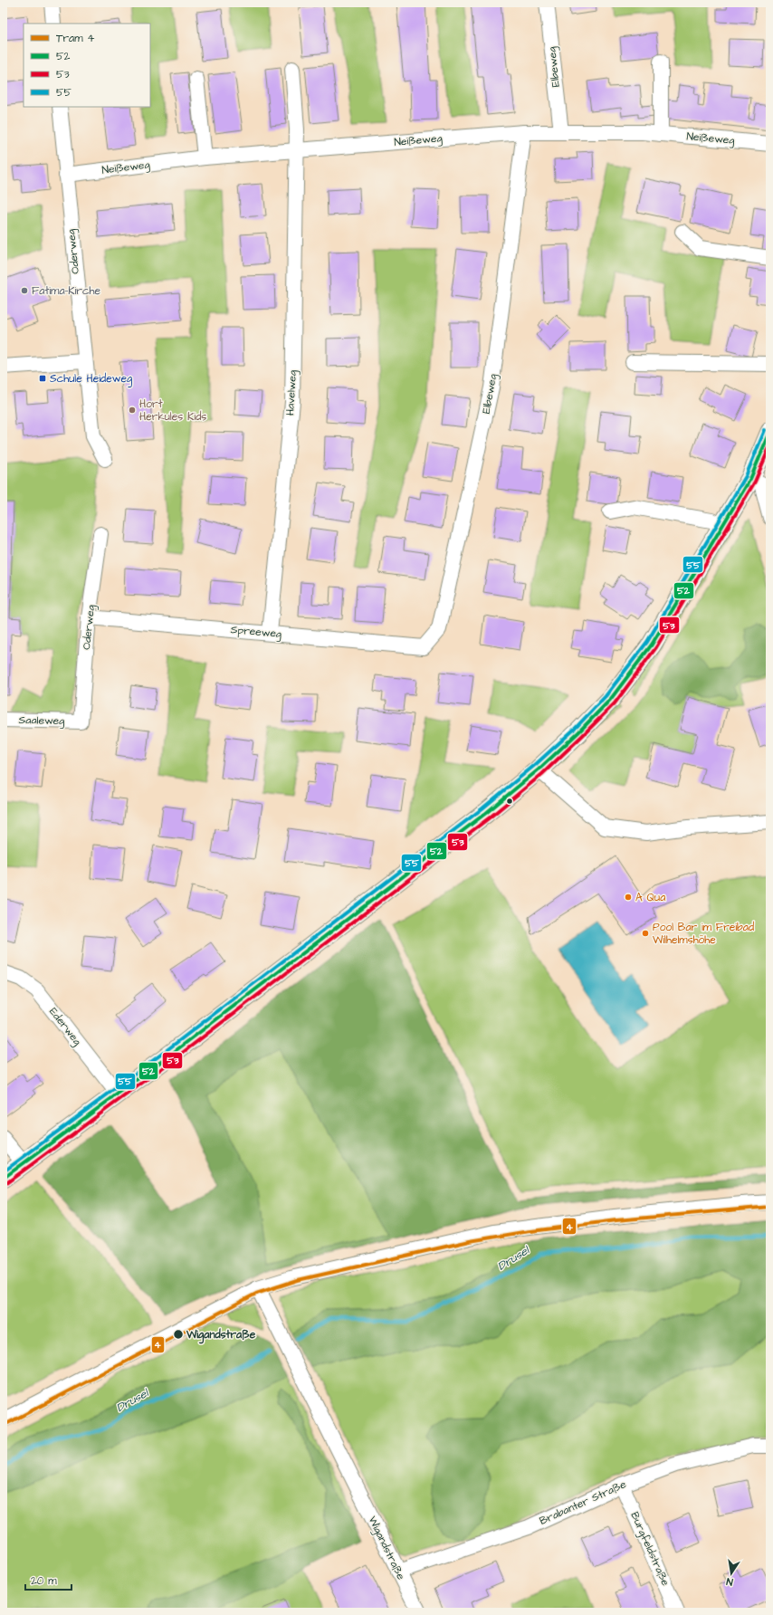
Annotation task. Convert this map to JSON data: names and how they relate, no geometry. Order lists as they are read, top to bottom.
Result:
{
  "streets": {
    "street": [
      "Elbeweg",
      "Neißeweg",
      "Oderweg",
      "Havelweg",
      "Spreeweg",
      "Saaleweg",
      "Ederweg",
      "Brabanter Straße",
      "Wigandstraße",
      "Burgfeldstraße"
    ]
  },
  "crossings": [
    ["Elbeweg", "Neißeweg"],
    ["Elbeweg", "Spreeweg"],
    ["Neißeweg", "Oderweg"],
    ["Neißeweg", "Havelweg"],
    ["Oderweg", "Spreeweg"],
    ["Oderweg", "Saaleweg"],
    ["Havelweg", "Spreeweg"],
    ["Brabanter Straße", "Wigandstraße"],
    ["Brabanter Straße", "Burgfeldstraße"]
  ],
  "water": ["Drusel"],
  "places": {
    "other": [
      "Fatima-Kirche",
      "Hort Herkules Kids",
      "A Qua",
      "Pool Bar im Freibad Wilhelmshöhe",
      "Wigandstraße"
    ],
    "transit": ["Schule Heideweg"]
  },
  "lines": [
    "transit line 55",
    "transit line 52",
    "transit line 53",
    "tram line 4"
  ],
  "legend": [
    "Tram 4",
    "52",
    "53",
    "55"
  ],
  "scale_bar": "20 m",
  "north": "bottom"
}
